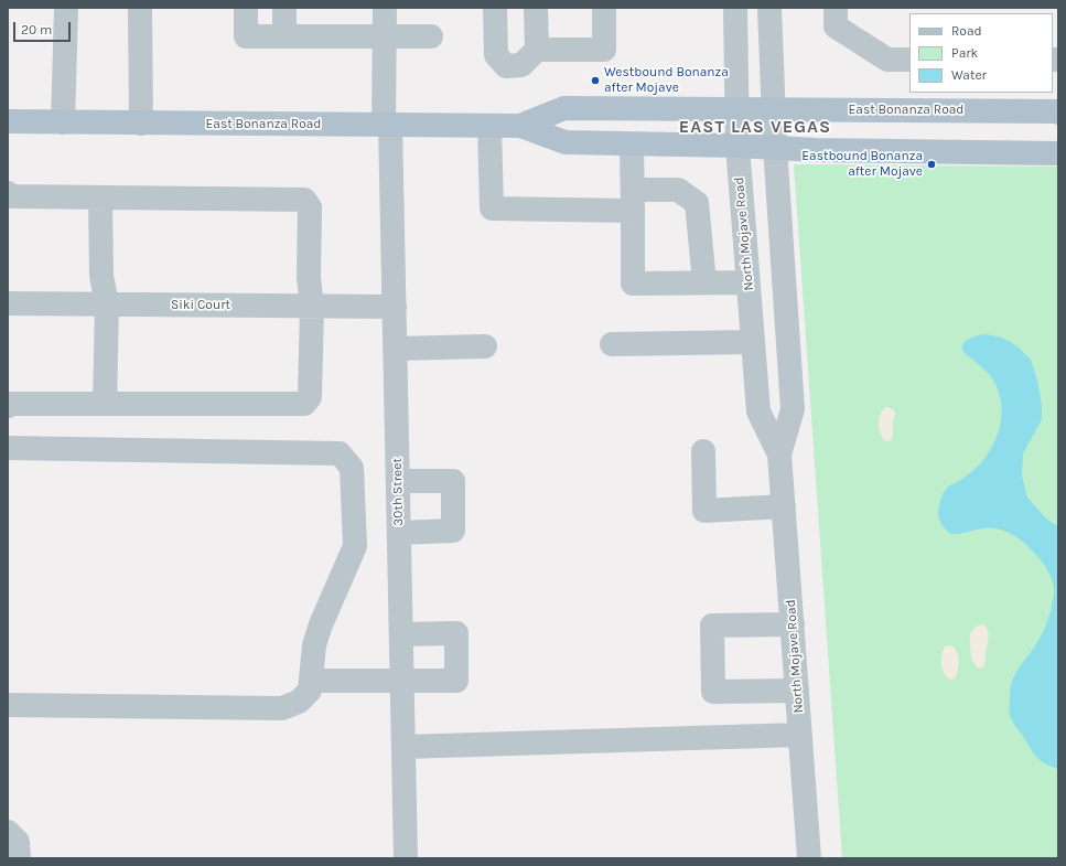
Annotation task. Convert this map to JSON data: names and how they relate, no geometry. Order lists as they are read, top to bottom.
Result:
{
  "streets": {
    "main road": ["East Bonanza Road"],
    "street": ["North Mojave Road", "Siki Court", "30th Street"]
  },
  "crossings": [
    ["East Bonanza Road", "North Mojave Road"],
    ["East Bonanza Road", "30th Street"],
    ["Siki Court", "30th Street"]
  ],
  "districts": ["EAST LAS VEGAS"],
  "places": ["Westbound Bonanza after Mojave", "Eastbound Bonanza after Mojave"],
  "legend": ["Road", "Park", "Water"],
  "scale_bar": "20 m"
}
